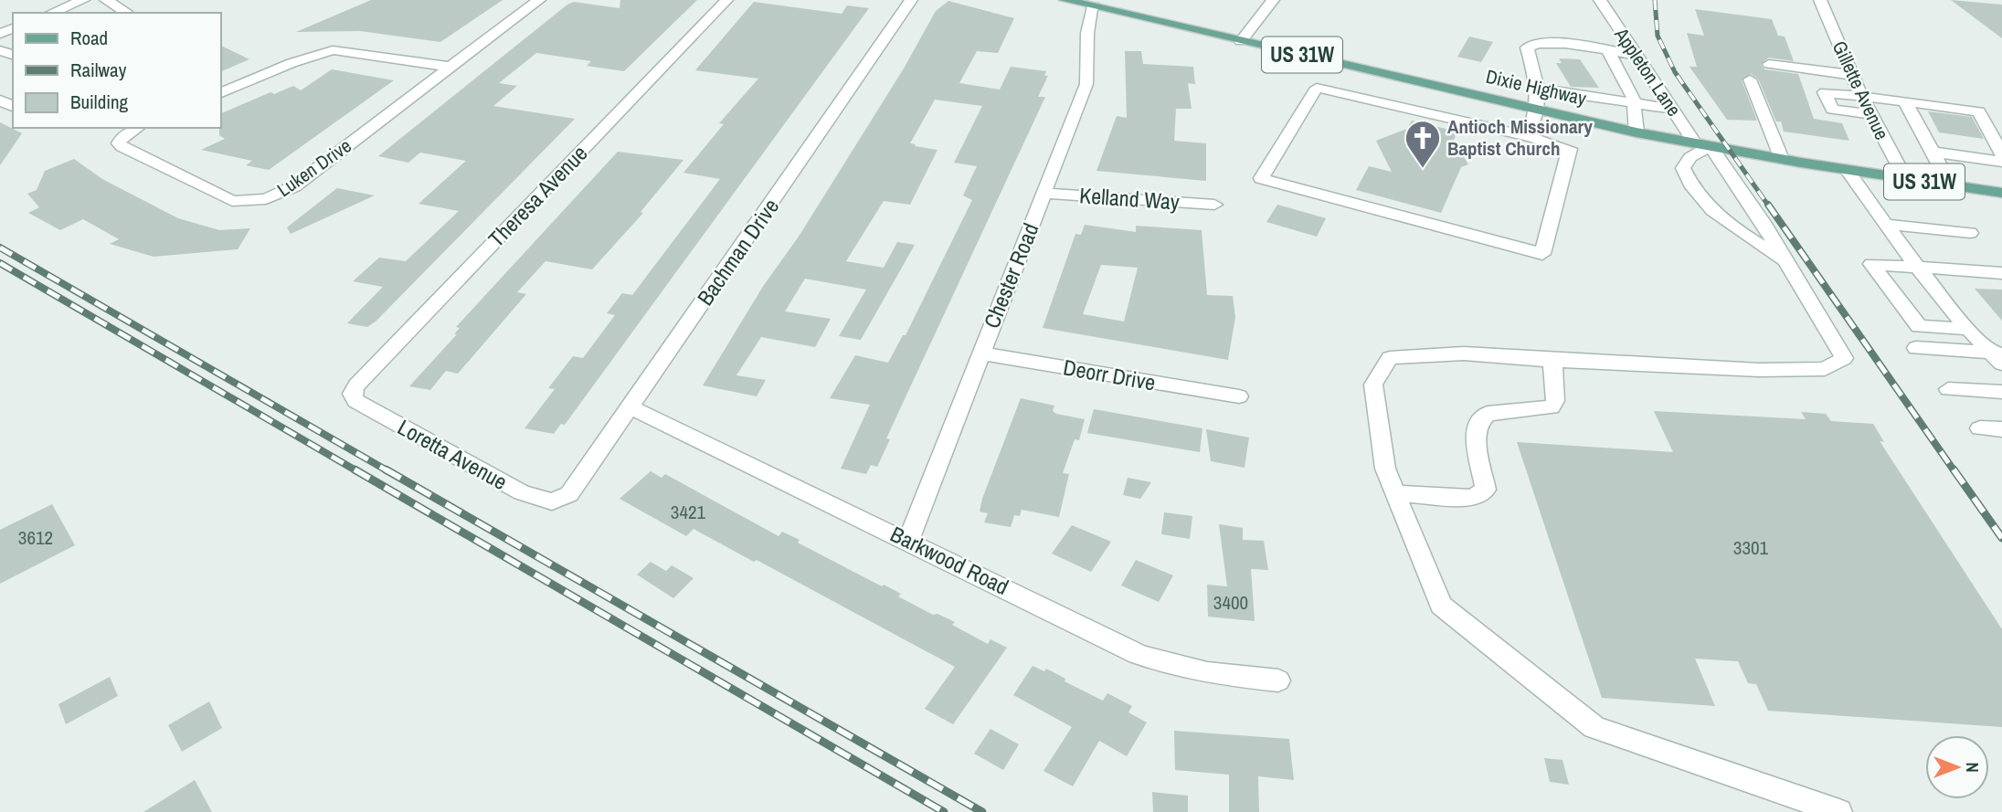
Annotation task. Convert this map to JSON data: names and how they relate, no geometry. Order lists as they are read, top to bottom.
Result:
{
  "streets": {
    "main road": ["US 31W", "Dixie Highway"],
    "street": [
      "Appleton Lane",
      "Gillette Avenue",
      "Luken Drive",
      "Theresa Avenue",
      "Kelland Way",
      "Bachman Drive",
      "Chester Road",
      "Deorr Drive",
      "Loretta Avenue",
      "Barkwood Road"
    ]
  },
  "crossings": [
    ["Appleton Lane", "Dixie Highway"],
    ["Dixie Highway", "Gillette Avenue"],
    ["Dixie Highway", "Chester Road"],
    ["Theresa Avenue", "Loretta Avenue"],
    ["Kelland Way", "Chester Road"],
    ["Bachman Drive", "Loretta Avenue"],
    ["Bachman Drive", "Barkwood Road"],
    ["Chester Road", "Deorr Drive"],
    ["Chester Road", "Barkwood Road"]
  ],
  "places": {
    "church": ["Antioch Missionary Baptist Church"]
  },
  "house_numbers": [
    "3421",
    "3612",
    "3301",
    "3400"
  ],
  "legend": ["Road", "Railway", "Building"],
  "north": "right"
}
